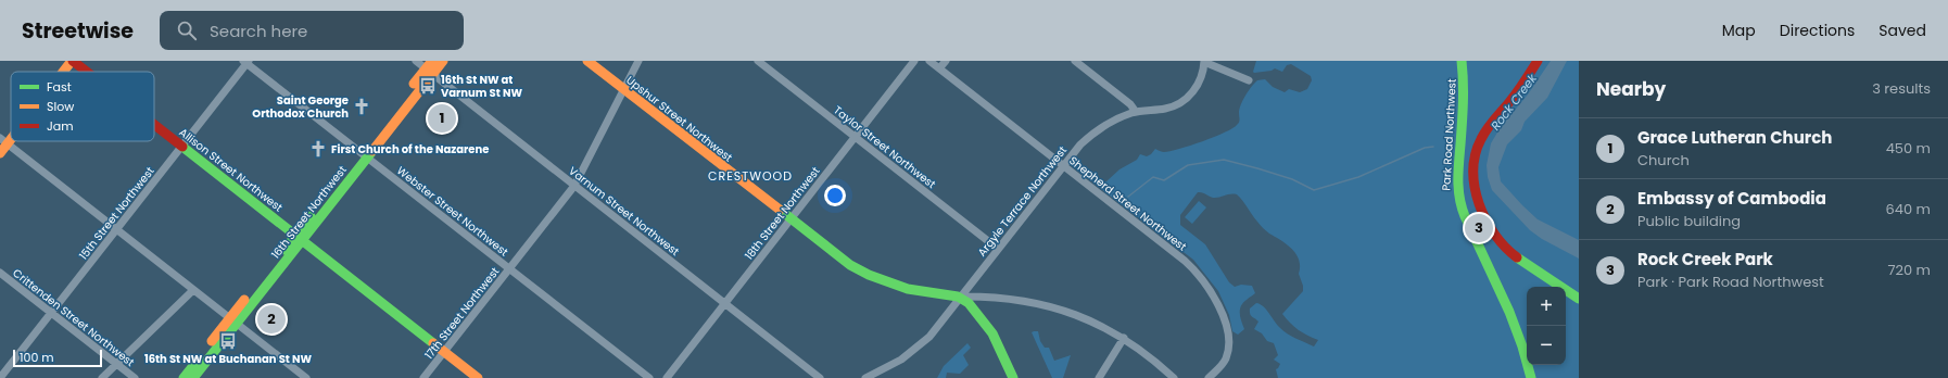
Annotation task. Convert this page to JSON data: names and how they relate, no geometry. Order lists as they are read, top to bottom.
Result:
{
  "streets": {
    "street": [
      "Upshur Street Northwest",
      "Park Road Northwest",
      "Taylor Street Northwest",
      "Allison Street Northwest",
      "Argyle Terrace Northwest",
      "Shepherd Street Northwest",
      "Webster Street Northwest",
      "Varnum Street Northwest",
      "16th Street Northwest",
      "15th Street Northwest",
      "18th Street Northwest",
      "17th Street Northwest",
      "Crittenden Street Northwest"
    ]
  },
  "crossings": [
    ["Upshur Street Northwest", "Argyle Terrace Northwest"],
    ["Upshur Street Northwest", "18th Street Northwest"],
    ["Upshur Street Northwest", "17th Street Northwest"],
    ["Taylor Street Northwest", "Argyle Terrace Northwest"],
    ["Taylor Street Northwest", "18th Street Northwest"],
    ["Allison Street Northwest", "16th Street Northwest"],
    ["Allison Street Northwest", "15th Street Northwest"],
    ["Allison Street Northwest", "17th Street Northwest"],
    ["Argyle Terrace Northwest", "Shepherd Street Northwest"],
    ["Webster Street Northwest", "16th Street Northwest"],
    ["Webster Street Northwest", "15th Street Northwest"],
    ["Webster Street Northwest", "17th Street Northwest"],
    ["Varnum Street Northwest", "16th Street Northwest"],
    ["Varnum Street Northwest", "18th Street Northwest"],
    ["Varnum Street Northwest", "17th Street Northwest"],
    ["15th Street Northwest", "Crittenden Street Northwest"]
  ],
  "districts": ["CRESTWOOD"],
  "water": ["Rock Creek"],
  "places": {
    "bus stop": ["16th St NW at Varnum St NW", "16th St NW at Buchanan St NW"],
    "church": ["Saint George Orthodox Church", "First Church of the Nazarene"]
  },
  "legend": ["Fast", "Slow", "Jam"],
  "scale_bar": "100 m",
  "page": {
    "header": "Streetwise",
    "search": "Search here",
    "nav": ["Map", "Directions", "Saved"],
    "heading": ["Nearby", "3 results"],
    "pins": ["1", "3", "2"],
    "list": [
      {
        "mark": "1",
        "name": "Grace Lutheran Church",
        "note": "Church",
        "value": "450 m"
      },
      {
        "mark": "2",
        "name": "Embassy of Cambodia",
        "note": "Public building",
        "value": "640 m"
      },
      {
        "mark": "3",
        "name": "Rock Creek Park",
        "note": "Park · Park Road Northwest",
        "value": "720 m"
      }
    ],
    "map_buttons": ["+", "−"],
    "scale": "100 m"
  }
}
